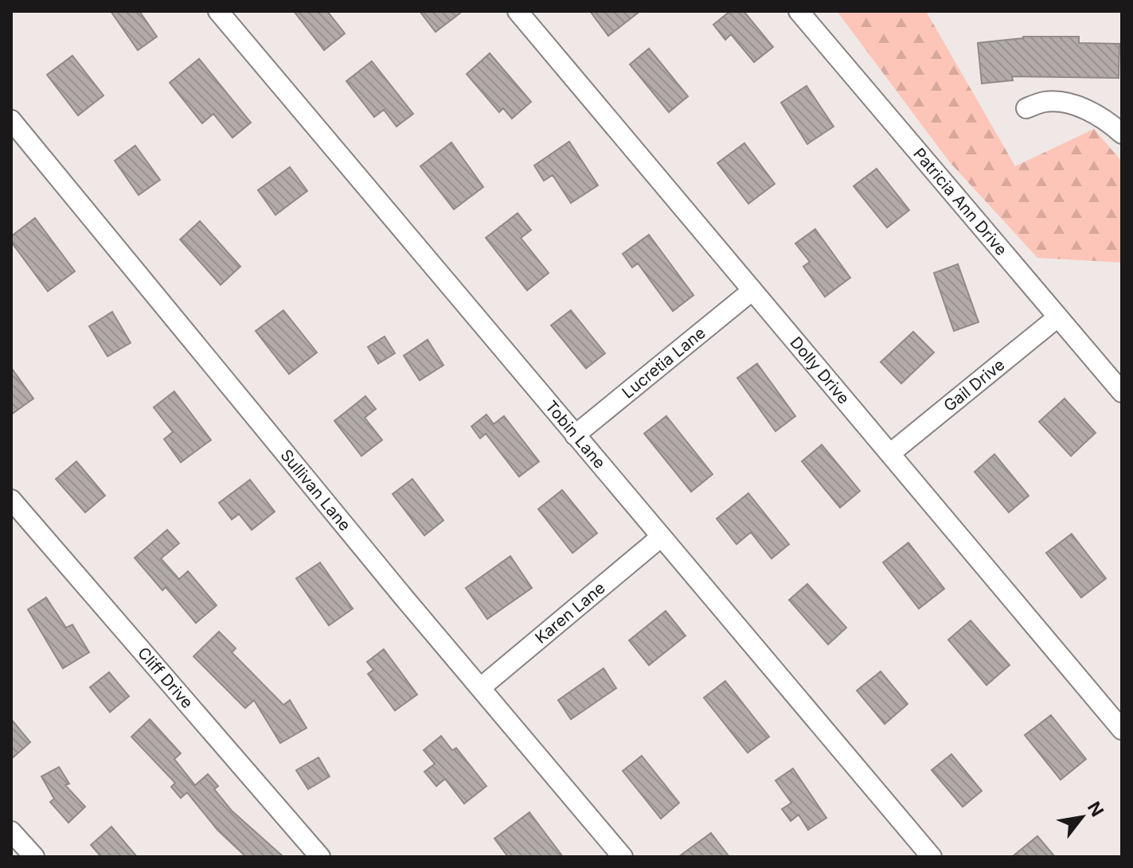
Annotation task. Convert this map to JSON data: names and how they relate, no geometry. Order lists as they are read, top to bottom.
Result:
{
  "streets": {
    "street": [
      "Patricia Ann Drive",
      "Lucretia Lane",
      "Dolly Drive",
      "Gail Drive",
      "Tobin Lane",
      "Sullivan Lane",
      "Karen Lane",
      "Cliff Drive"
    ]
  },
  "crossings": [
    ["Patricia Ann Drive", "Gail Drive"],
    ["Lucretia Lane", "Dolly Drive"],
    ["Lucretia Lane", "Tobin Lane"],
    ["Dolly Drive", "Gail Drive"],
    ["Tobin Lane", "Karen Lane"],
    ["Sullivan Lane", "Karen Lane"]
  ],
  "north": "top right"
}
